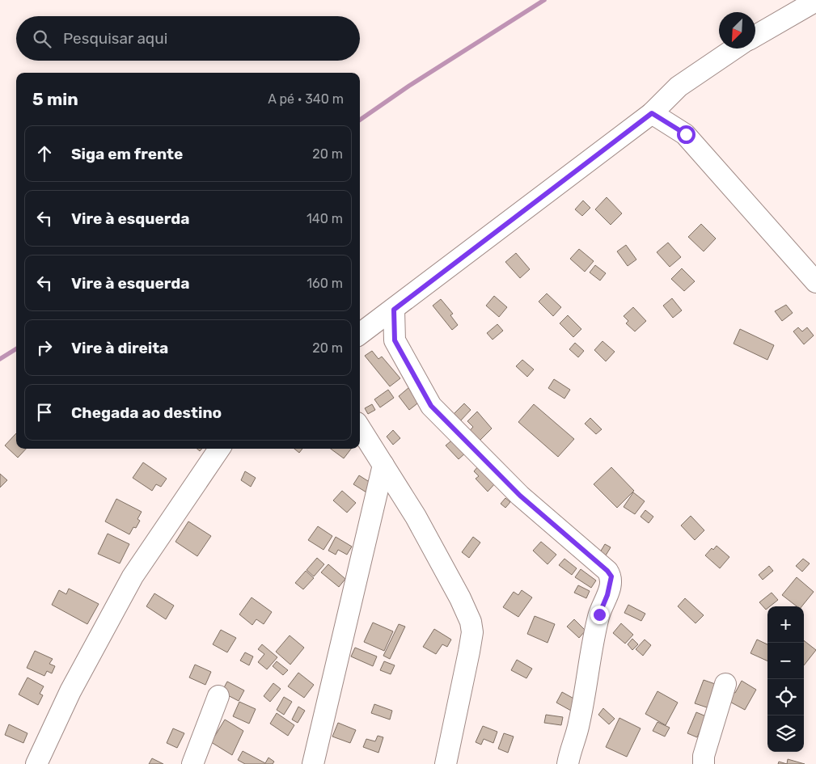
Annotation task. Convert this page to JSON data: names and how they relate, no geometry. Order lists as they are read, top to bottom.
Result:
{
  "north": "bottom left",
  "page": {
    "search": "Pesquisar aqui",
    "heading": ["5 min", "A pé · 340 m"],
    "list": [
      ["Siga em frente", "20 m"],
      ["Vire à esquerda", "140 m"],
      ["Vire à esquerda", "160 m"],
      ["Vire à direita", "20 m"],
      "Chegada ao destino"
    ],
    "map_buttons": ["+", "−"]
  }
}
